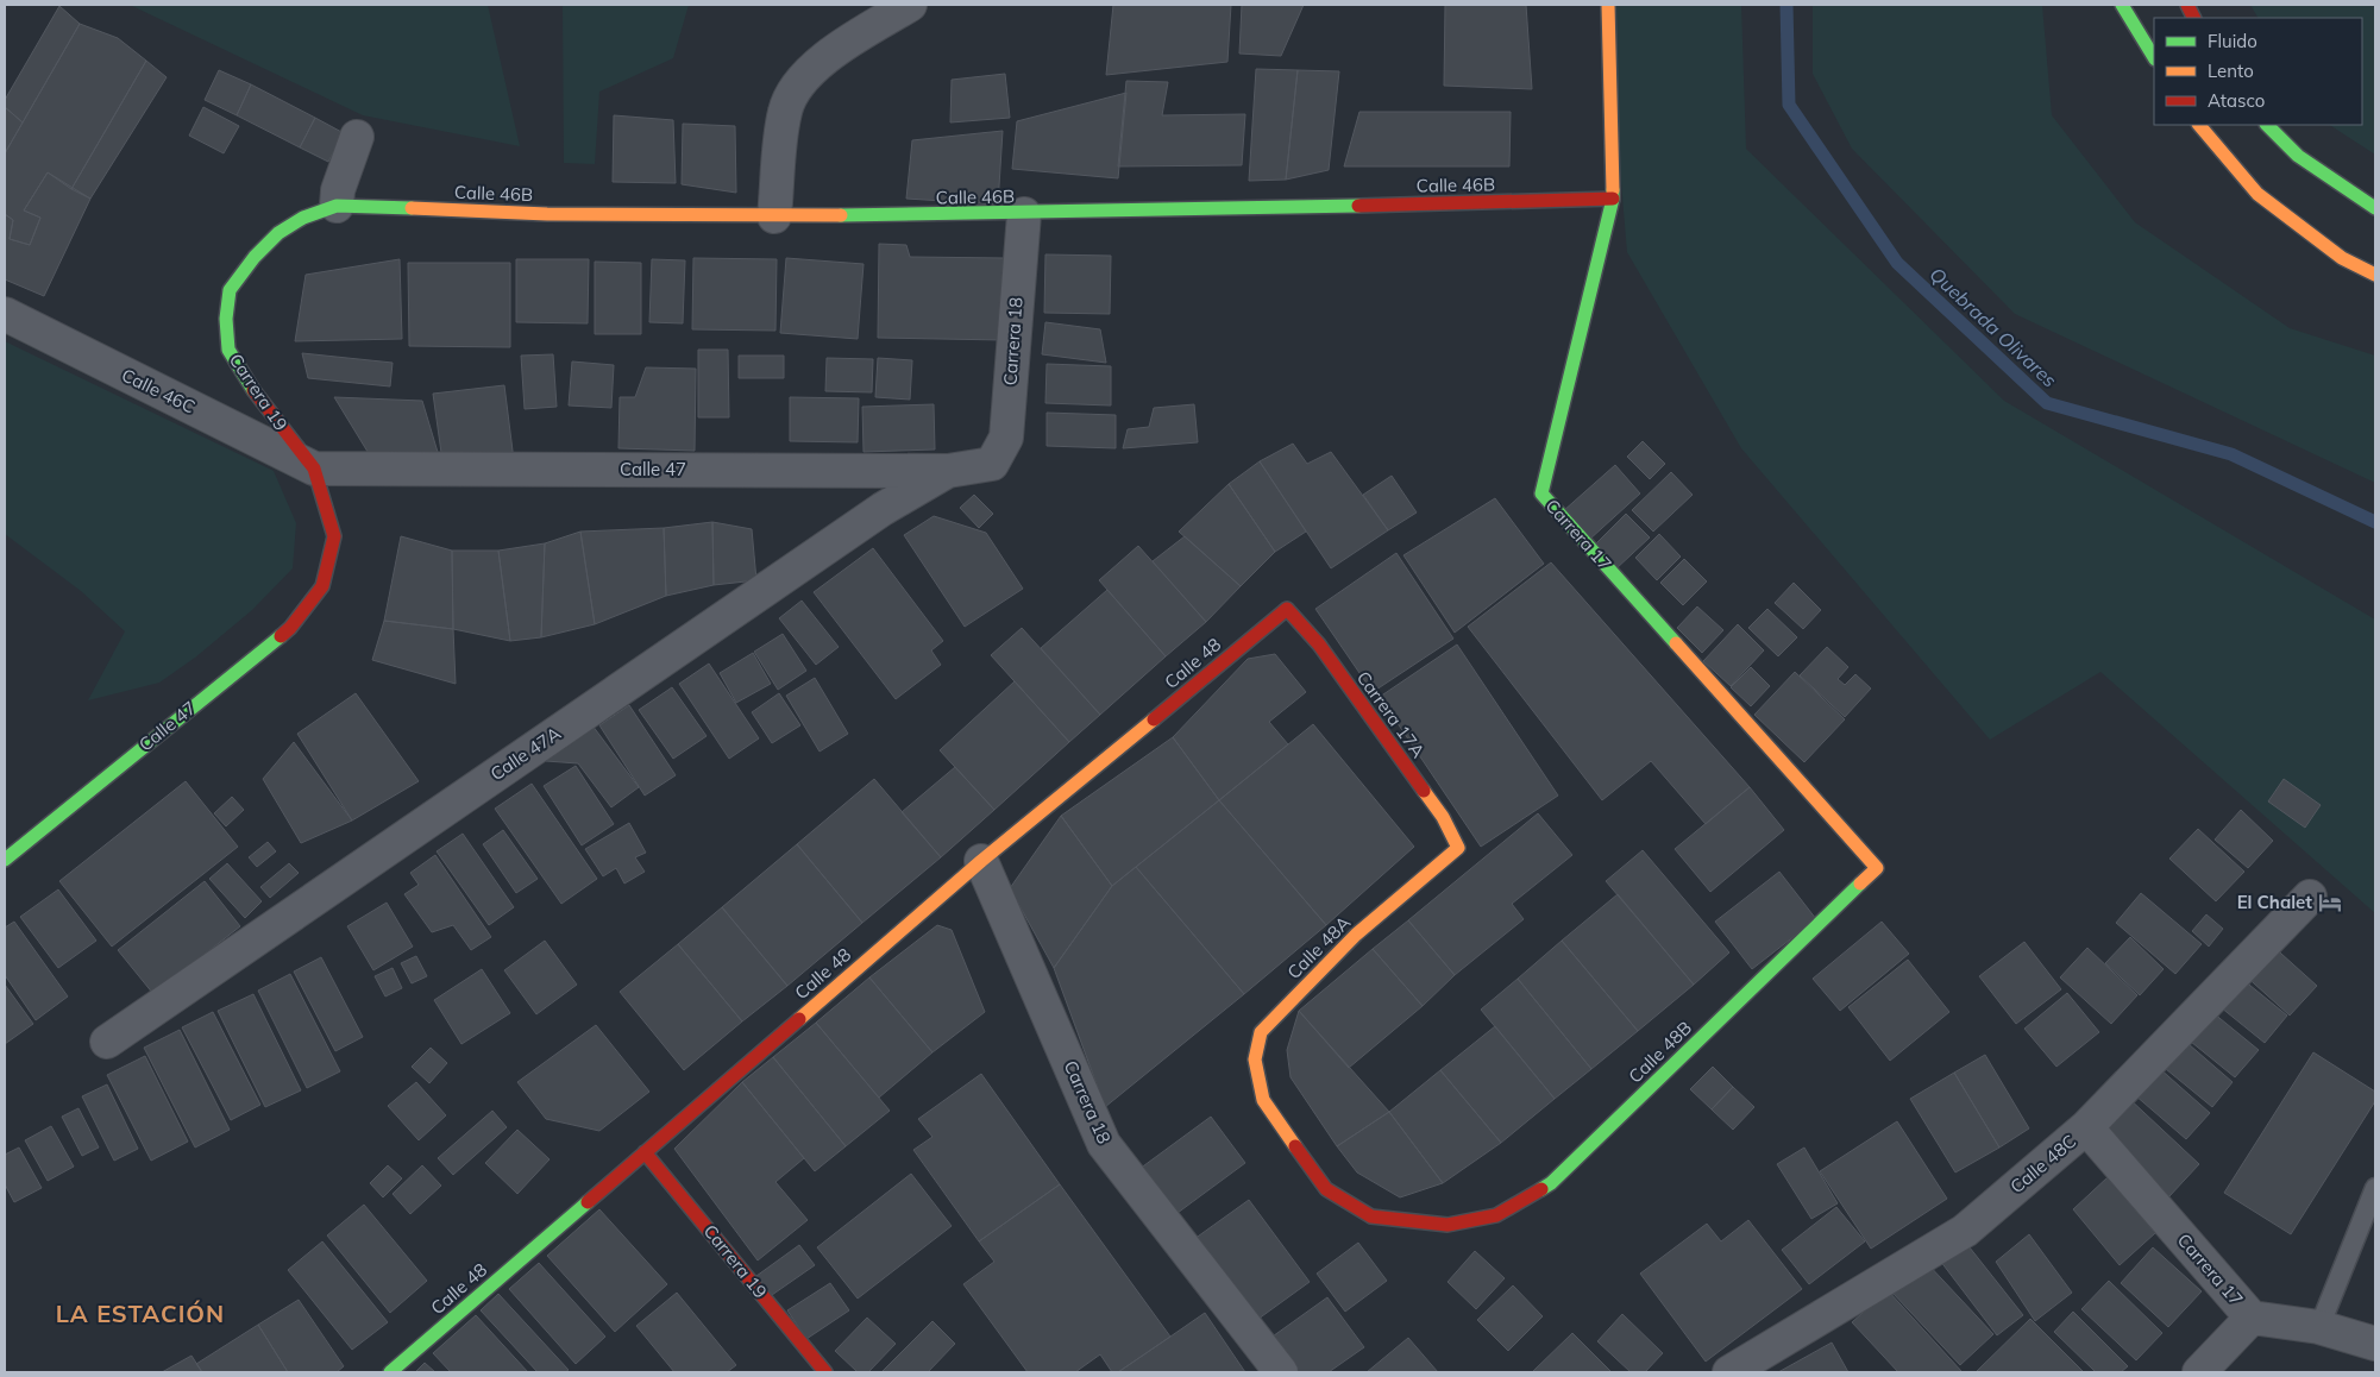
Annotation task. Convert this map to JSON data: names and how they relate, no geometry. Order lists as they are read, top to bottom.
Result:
{
  "streets": {
    "street": [
      "Calle 46B",
      "Carrera 18",
      "Calle 46C",
      "Carrera 19",
      "Calle 47",
      "Carrera 17",
      "Calle 48",
      "Carrera 17A",
      "Calle 47A",
      "Calle 48A",
      "Calle 48B",
      "Calle 48C"
    ]
  },
  "crossings": [
    ["Calle 46B", "Carrera 18"],
    ["Calle 46B", "Carrera 19"],
    ["Calle 46B", "Carrera 17"],
    ["Carrera 18", "Calle 47"],
    ["Carrera 18", "Calle 48"],
    ["Calle 46C", "Carrera 19"],
    ["Calle 46C", "Calle 47"],
    ["Carrera 19", "Calle 47"],
    ["Carrera 19", "Calle 48"],
    ["Calle 47", "Calle 47A"],
    ["Carrera 17", "Calle 48B"],
    ["Carrera 17", "Calle 48C"],
    ["Calle 48", "Carrera 17A"],
    ["Carrera 17A", "Calle 48A"],
    ["Calle 48A", "Calle 48B"]
  ],
  "districts": ["LA ESTACIÓN"],
  "water": ["Quebrada Olivares"],
  "places": {
    "hotel": ["El Chalet"]
  },
  "legend": ["Fluido", "Lento", "Atasco"]
}
